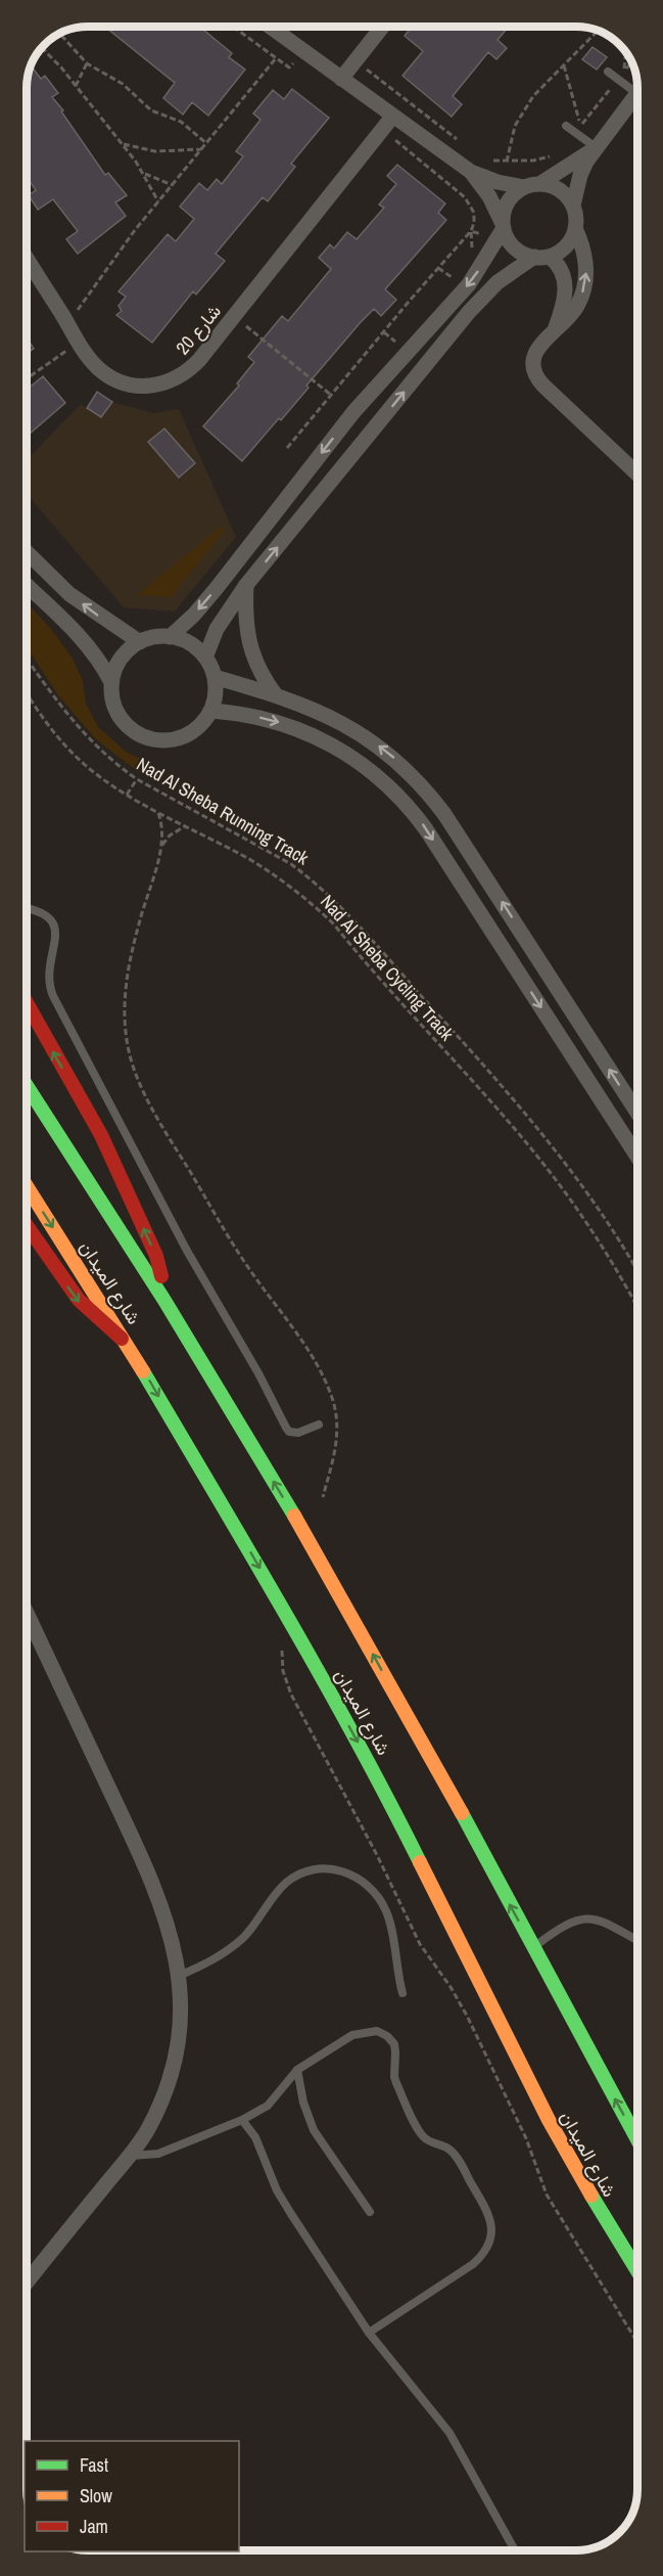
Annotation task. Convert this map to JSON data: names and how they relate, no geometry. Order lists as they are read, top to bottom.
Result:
{
  "streets": {
    "main road": ["شارع الميدان"],
    "street": ["شارع 20"],
    "path": ["Nad Al Sheba Running Track", "Nad Al Sheba Cycling Track"]
  },
  "legend": ["Fast", "Slow", "Jam"]
}
